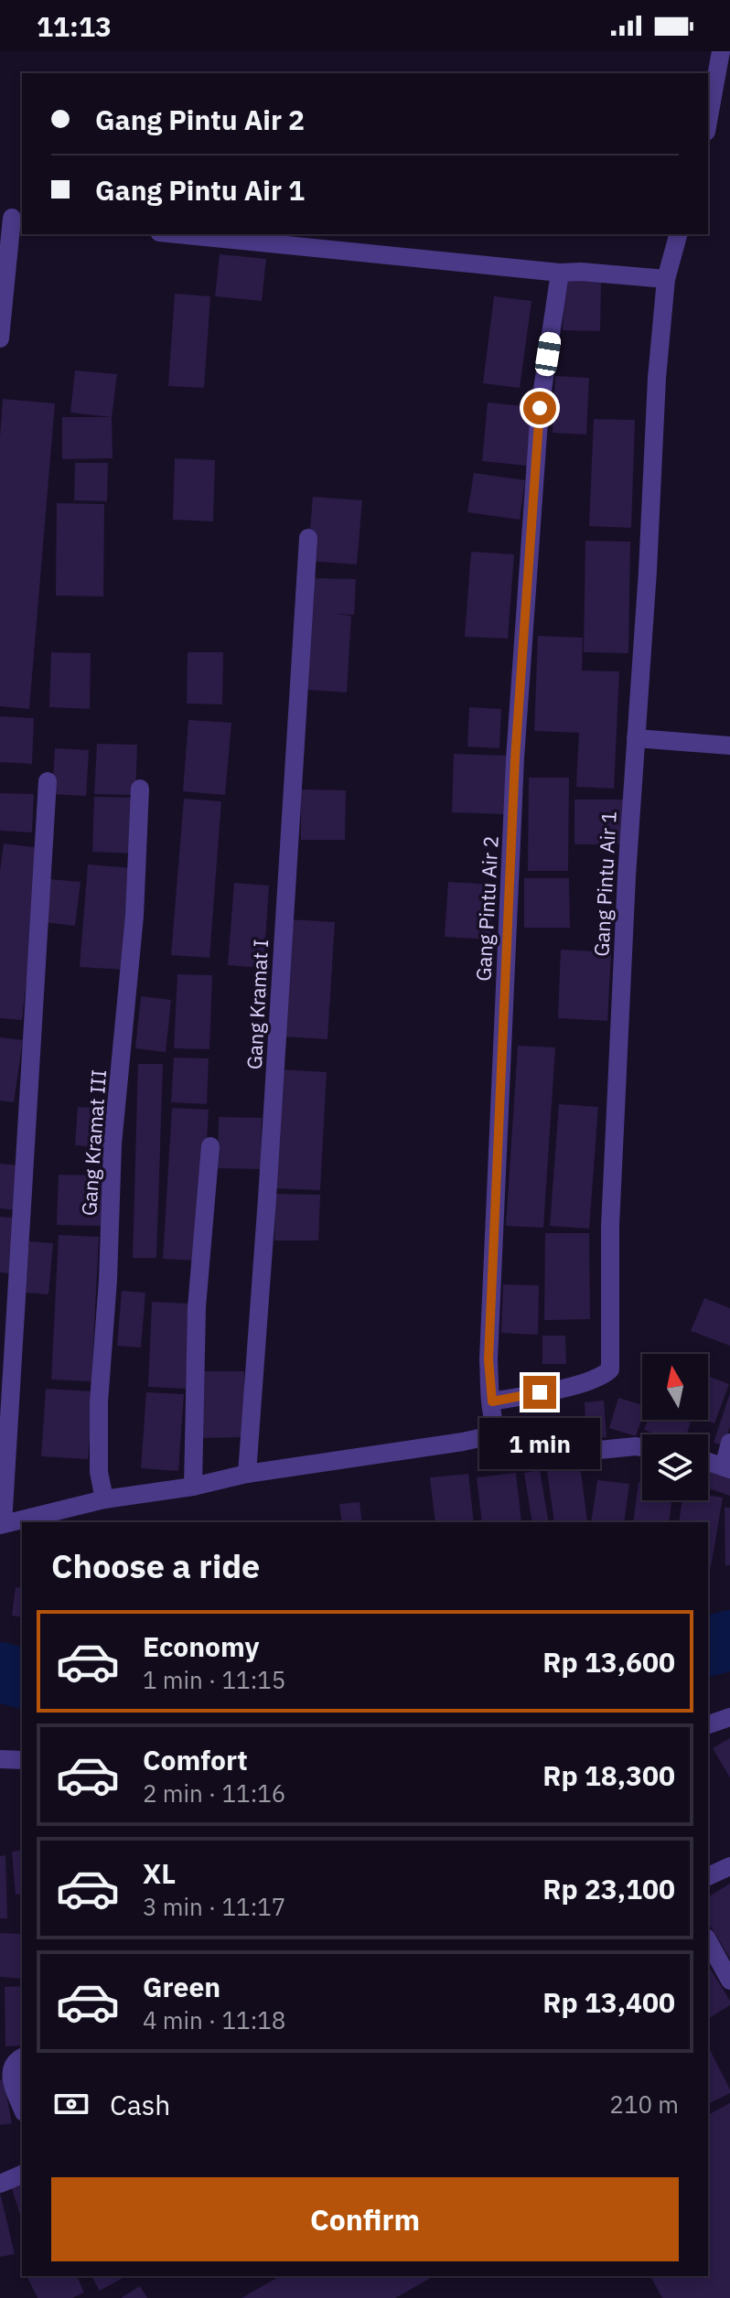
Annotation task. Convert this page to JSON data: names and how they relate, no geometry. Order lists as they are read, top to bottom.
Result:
{
  "streets": {
    "street": [
      "Gang Pintu Air 1",
      "Gang Pintu Air 2",
      "Gang Kramat I",
      "Gang Kramat III"
    ]
  },
  "crossings": [
    ["Gang Pintu Air 1", "Gang Pintu Air 2"]
  ],
  "north": "top",
  "page": {
    "status": "11:13",
    "banner": ["Gang Pintu Air 2", "Gang Pintu Air 1"],
    "bubble": "1 min",
    "heading": "Choose a ride",
    "list": [
      {
        "name": "Economy",
        "note": "1 min · 11:15",
        "value": "Rp 13,600"
      },
      {
        "name": "Comfort",
        "note": "2 min · 11:16",
        "value": "Rp 18,300"
      },
      {
        "name": "XL",
        "note": "3 min · 11:17",
        "value": "Rp 23,100"
      },
      {
        "name": "Green",
        "note": "4 min · 11:18",
        "value": "Rp 13,400"
      }
    ],
    "pay": ["Cash", "210 m"],
    "buttons": "Confirm"
  }
}
